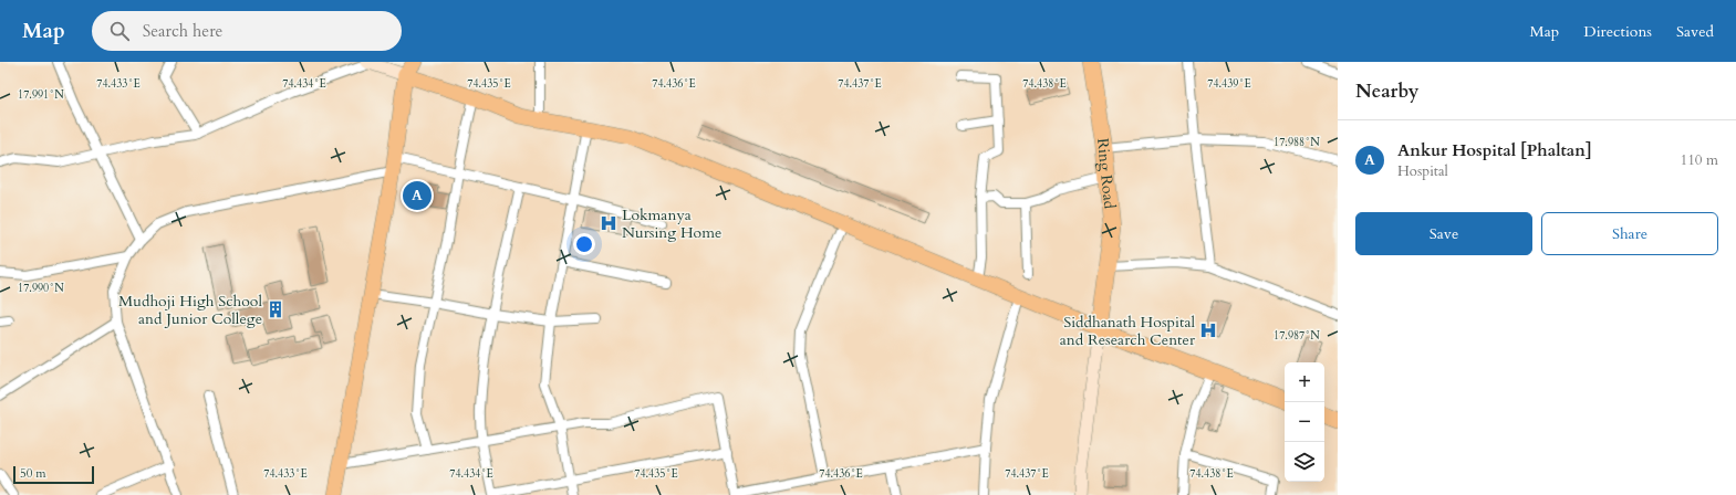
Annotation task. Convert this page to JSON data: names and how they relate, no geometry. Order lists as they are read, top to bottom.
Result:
{
  "streets": {
    "highway": ["Ring Road"]
  },
  "places": {
    "hospital": ["Lokmanya Nursing Home", "Siddhanath Hospital and Research Center"],
    "building": ["Mudhoji High School and Junior College"]
  },
  "scale_bar": "50 m",
  "page": {
    "header": "Map",
    "search": "Search here",
    "nav": ["Map", "Directions", "Saved"],
    "heading": "Nearby",
    "list": [
      {
        "mark": "A",
        "name": "Ankur Hospital [Phaltan]",
        "note": "Hospital",
        "value": "110 m"
      }
    ],
    "pins": "A",
    "buttons": ["Save", "Share"],
    "map_buttons": ["+", "−"],
    "scale": "50 m"
  },
  "coordinates": [
    "74.433°E",
    "74.434°E",
    "74.435°E",
    "74.436°E",
    "74.437°E",
    "74.438°E",
    "74.439°E",
    "17.991°N",
    "17.988°N",
    "17.990°N",
    "17.987°N"
  ]
}
